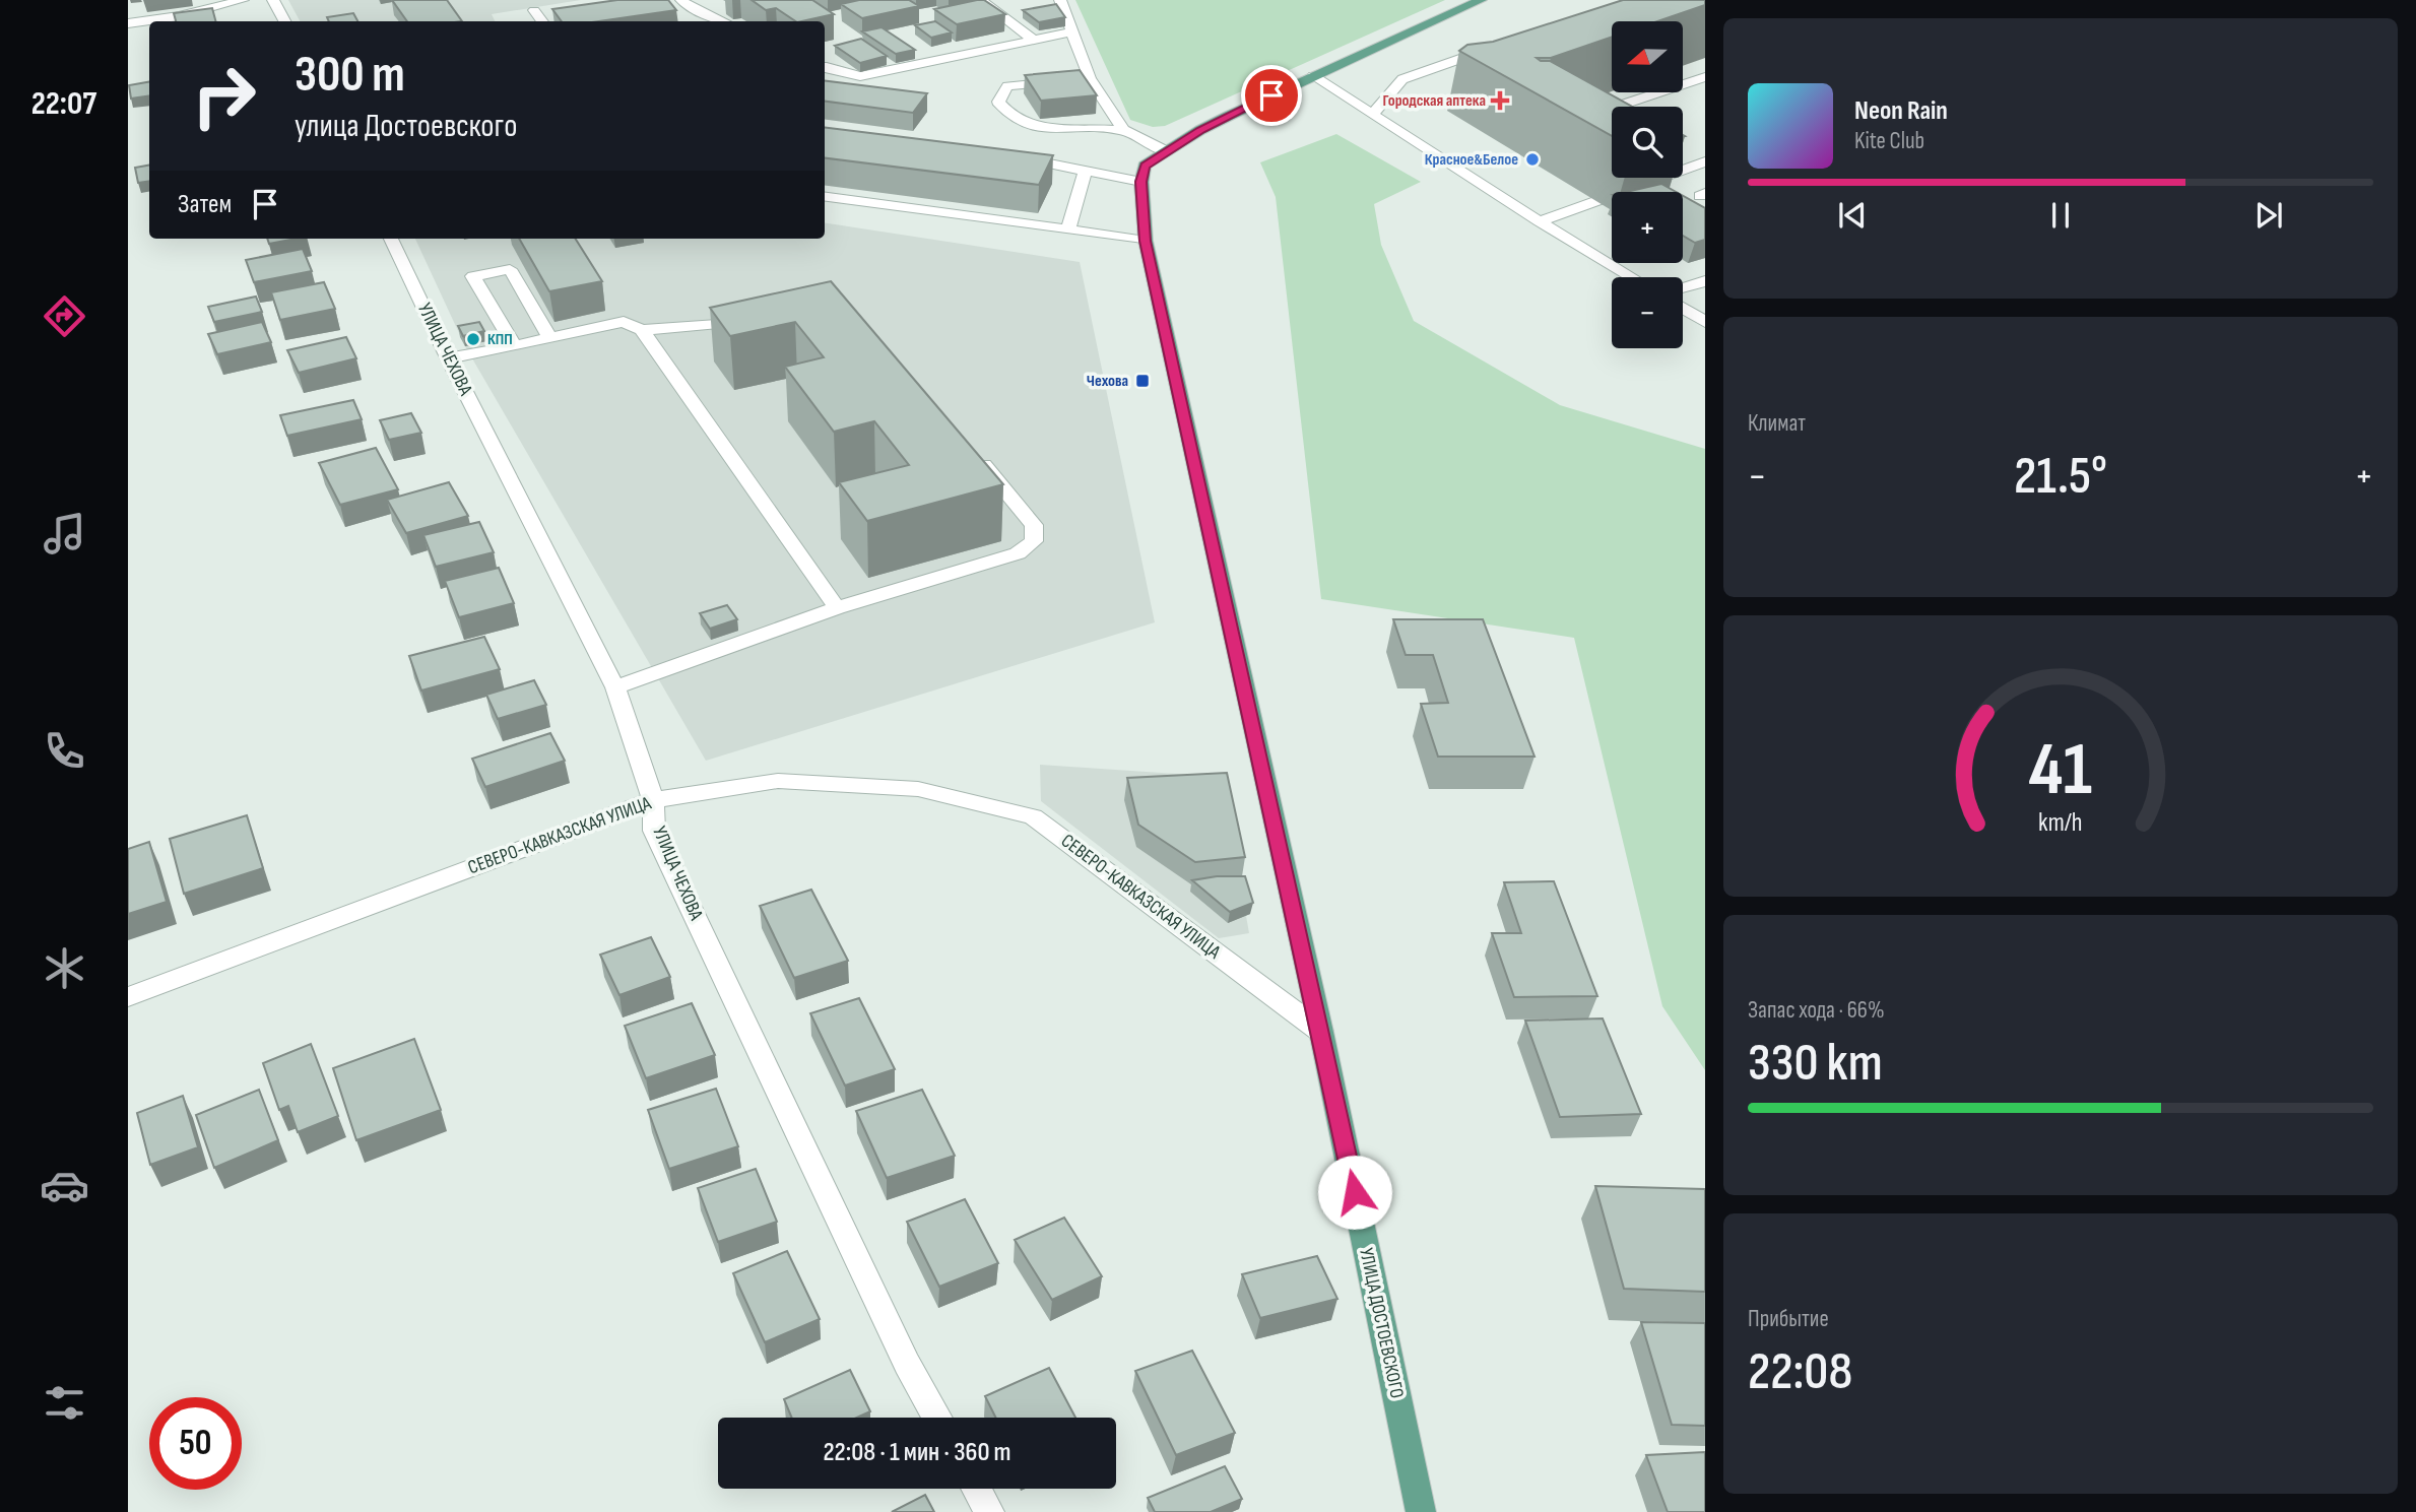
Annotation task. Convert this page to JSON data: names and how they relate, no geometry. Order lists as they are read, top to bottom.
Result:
{
  "streets": {
    "main road": ["УЛИЦА ДОСТОЕВСКОГО"],
    "street": ["УЛИЦА ЧЕХОВА", "СЕВЕРО-КАВКАЗСКАЯ УЛИЦА"]
  },
  "crossings": [
    ["УЛИЦА ЧЕХОВА", "СЕВЕРО-КАВКАЗСКАЯ УЛИЦА"],
    ["СЕВЕРО-КАВКАЗСКАЯ УЛИЦА", "УЛИЦА ДОСТОЕВСКОГО"]
  ],
  "places": {
    "health": ["Городская аптека"],
    "other": ["Красное&Белое", "КПП"],
    "transit": ["Чехова"]
  },
  "north": "left",
  "page": {
    "tabs": "22:07",
    "map_buttons": ["+", "−"],
    "turn": ["300 m", "улица Достоевского"],
    "song": ["Neon Rain", "Kite Club"],
    "then": "Затем",
    "tile": [
      "Климат",
      ["Запас хода · 66%", "330 km"],
      ["Прибытие", "22:08"]
    ],
    "heat": ["−", "21.5°", "+"],
    "limit": "50",
    "trip": "22:08 · 1 мин · 360 m",
    "gauge": ["41", "km/h"]
  }
}
